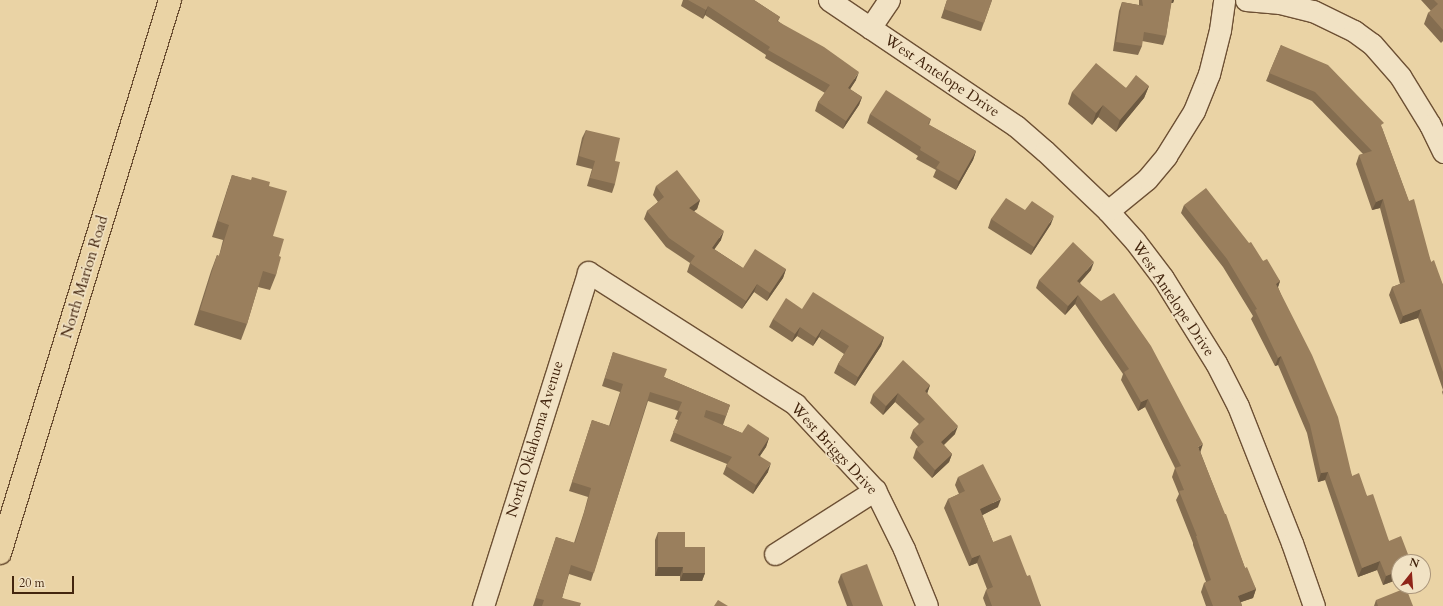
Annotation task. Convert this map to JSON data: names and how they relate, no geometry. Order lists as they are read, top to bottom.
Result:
{
  "streets": {
    "main road": ["North Marion Road"],
    "street": ["West Antelope Drive", "North Oklahoma Avenue", "West Briggs Drive"]
  },
  "crossings": [
    ["North Oklahoma Avenue", "West Briggs Drive"]
  ],
  "scale_bar": "20 m",
  "north": "top"
}
